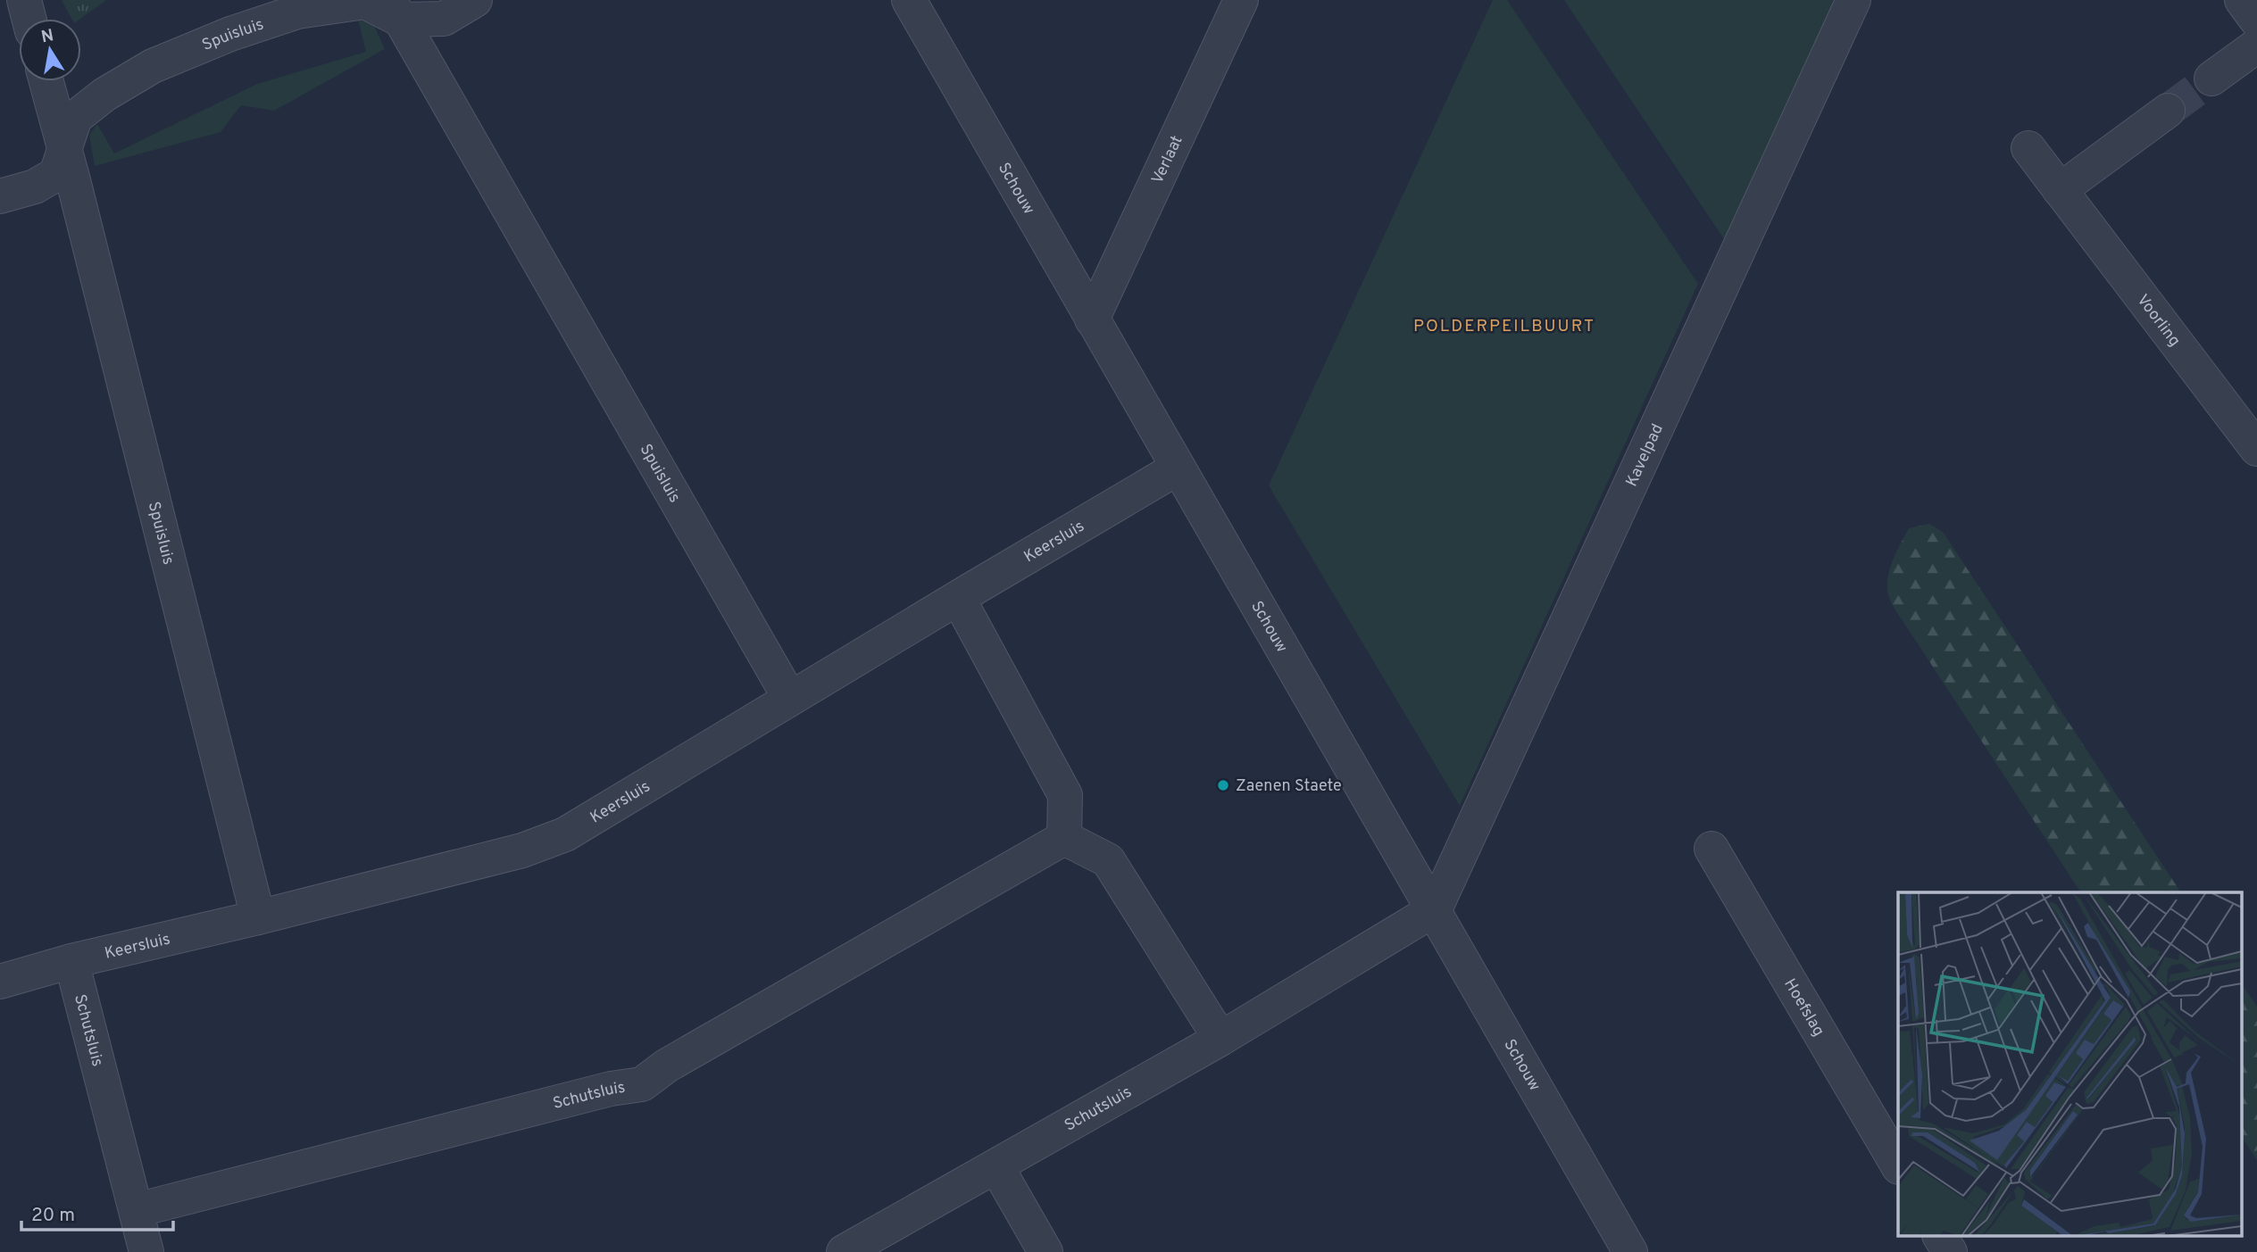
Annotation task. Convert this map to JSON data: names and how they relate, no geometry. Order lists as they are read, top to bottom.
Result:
{
  "streets": {
    "street": [
      "Spuisluis",
      "Verlaat",
      "Schouw",
      "Voorling",
      "Kavelpad",
      "Keersluis",
      "Hoefslag",
      "Schutsluis"
    ]
  },
  "crossings": [
    ["Spuisluis", "Keersluis"],
    ["Verlaat", "Schouw"],
    ["Schouw", "Kavelpad"],
    ["Schouw", "Keersluis"],
    ["Schouw", "Schutsluis"],
    ["Kavelpad", "Schutsluis"],
    ["Keersluis", "Schutsluis"]
  ],
  "districts": ["POLDERPEILBUURT"],
  "places": ["Zaenen Staete"],
  "scale_bar": "20 m",
  "north": "top"
}
